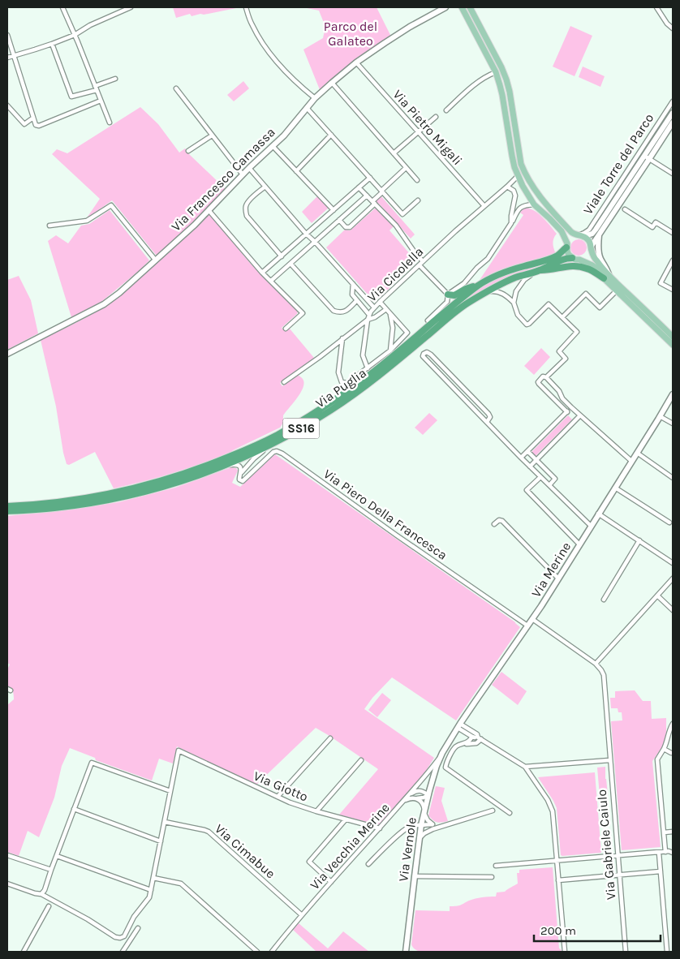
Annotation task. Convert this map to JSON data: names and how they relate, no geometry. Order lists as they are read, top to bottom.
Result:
{
  "streets": {
    "highway": ["Via Puglia", "SS16"],
    "street": [
      "Via Pietro Migali",
      "Viale Torre del Parco",
      "Via Francesco Camassa",
      "Via Cicolella",
      "Via Piero Della Francesca",
      "Via Merine",
      "Via Giotto",
      "Via Gabriele Caiulo",
      "Via Vecchia Merine",
      "Via Vernole",
      "Via Cimabue"
    ]
  },
  "crossings": [
    ["Via Pietro Migali", "Via Francesco Camassa"],
    ["Via Pietro Migali", "Via Cicolella"],
    ["Viale Torre del Parco", "Via Puglia"],
    ["Via Puglia", "SS16"],
    ["Via Piero Della Francesca", "Via Merine"],
    ["Via Merine", "Via Vecchia Merine"],
    ["Via Merine", "Via Vernole"],
    ["Via Giotto", "Via Vecchia Merine"],
    ["Via Vecchia Merine", "Via Vernole"],
    ["Via Vecchia Merine", "Via Cimabue"]
  ],
  "parks": ["Parco del Galateo"],
  "scale_bar": "200 m"
}
